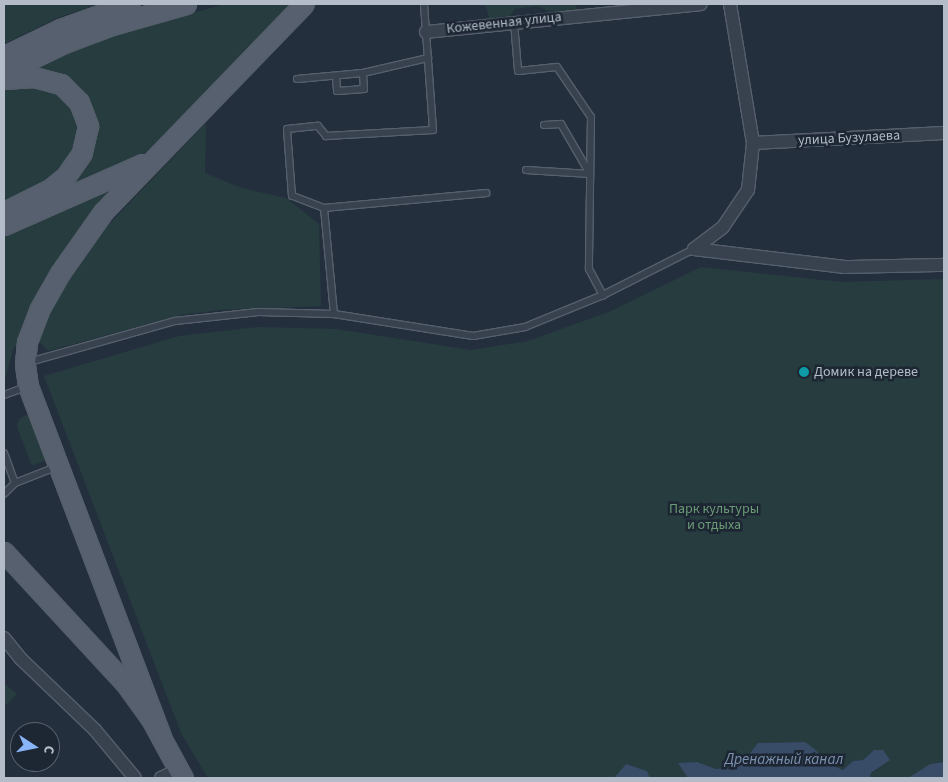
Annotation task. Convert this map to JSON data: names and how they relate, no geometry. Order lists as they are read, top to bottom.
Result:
{
  "streets": {
    "street": ["Кожевенная улица", "улица Бузулаева"]
  },
  "water": ["Дренажный канал"],
  "parks": ["Парк культуры и отдыха"],
  "places": ["Домик на дереве"],
  "north": "right"
}
